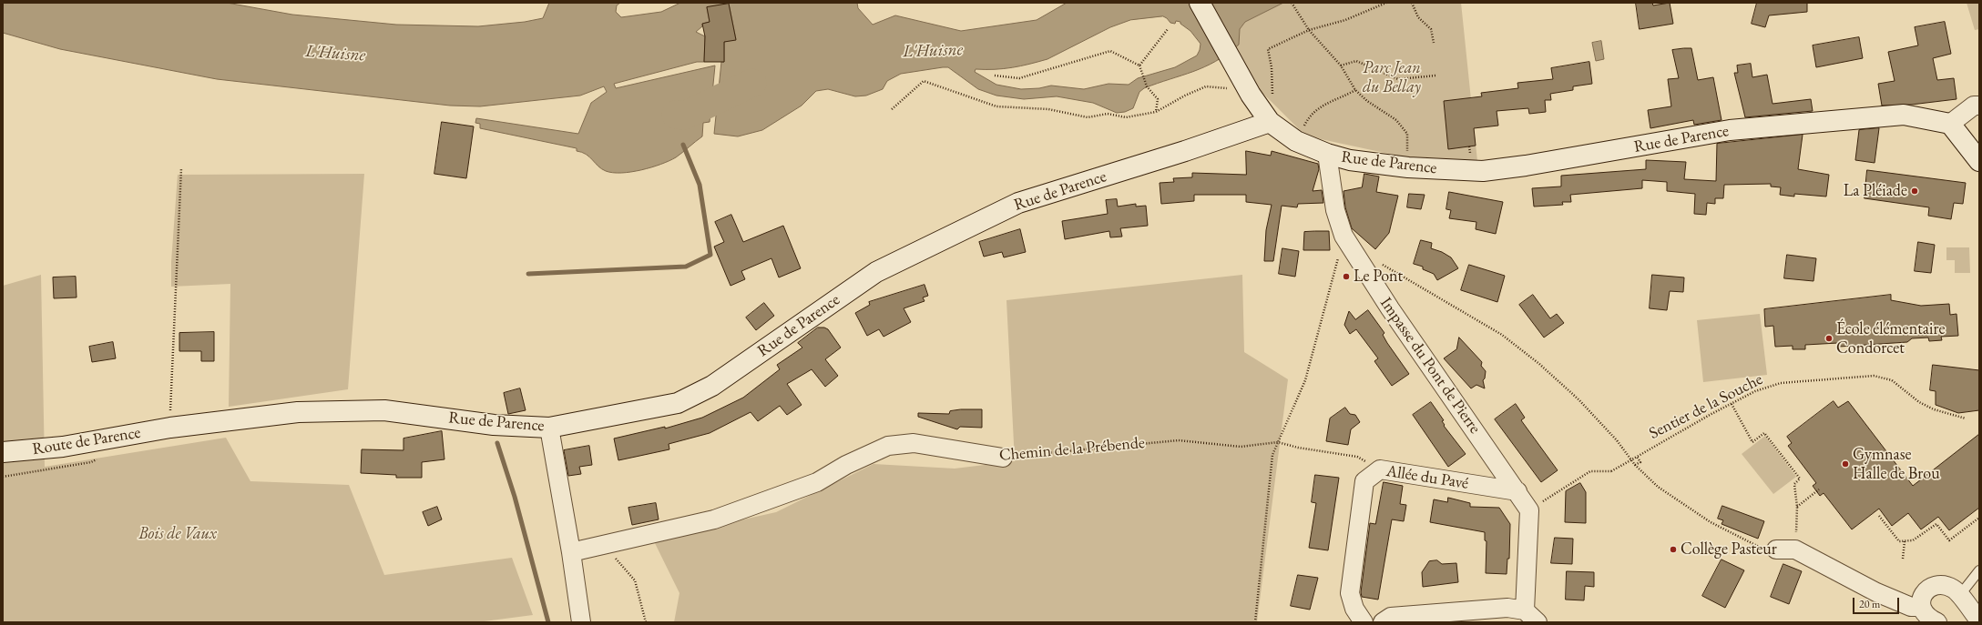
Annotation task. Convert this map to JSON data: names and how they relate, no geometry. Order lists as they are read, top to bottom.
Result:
{
  "streets": {
    "street": [
      "Rue de Parence",
      "Impasse du Pont de Pierre",
      "Route de Parence",
      "Chemin de la Prébende",
      "Allée du Pavé"
    ],
    "path": ["Sentier de la Souche"]
  },
  "crossings": [
    ["Rue de Parence", "Impasse du Pont de Pierre"],
    ["Rue de Parence", "Route de Parence"],
    ["Impasse du Pont de Pierre", "Allée du Pavé"],
    ["Chemin de la Prébende", "Allée du Pavé"]
  ],
  "water": ["L'Huisne"],
  "parks": ["Parc Jean du Bellay", "Bois de Vaux"],
  "places": [
    "La Pléiade",
    "Le Pont",
    "École élémentaire Condorcet",
    "Gymnase Halle de Brou",
    "Collège Pasteur"
  ],
  "scale_bar": "20 m"
}
